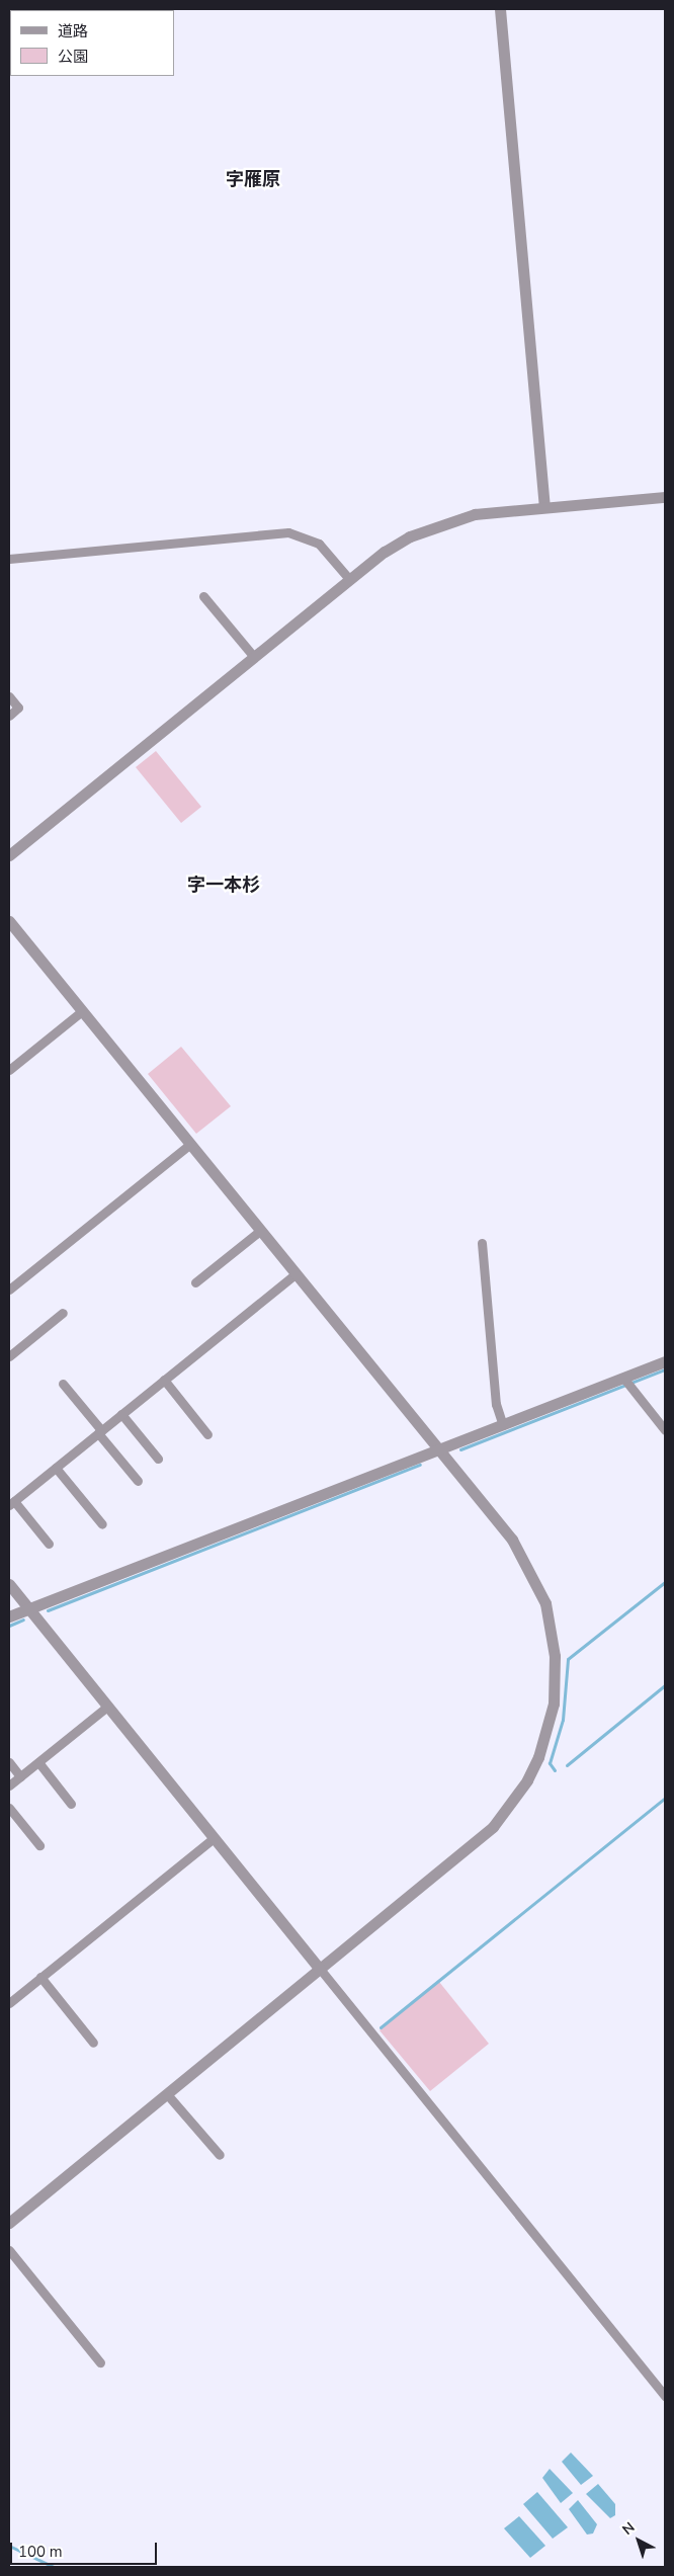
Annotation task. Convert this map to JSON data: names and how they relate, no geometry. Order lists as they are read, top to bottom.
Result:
{
  "districts": ["字雁原", "字一本杉"],
  "legend": ["道路", "公園"],
  "scale_bar": "100 m",
  "north": "top left"
}
